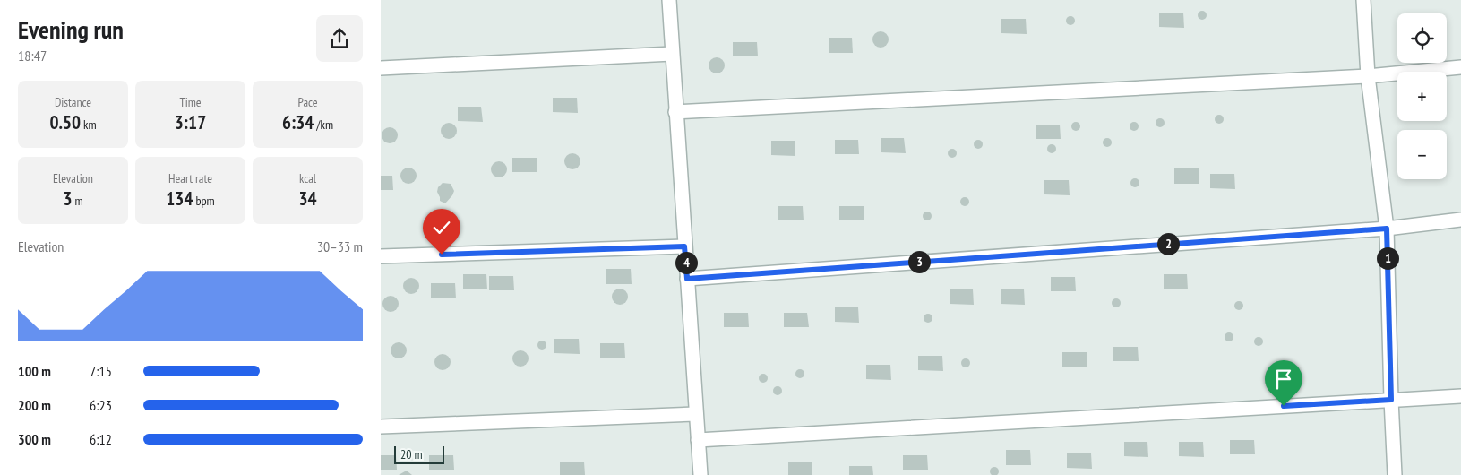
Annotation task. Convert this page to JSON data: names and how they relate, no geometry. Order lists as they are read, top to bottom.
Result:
{
  "scale_bar": "20 m",
  "page": {
    "heading": ["Evening run", "18:47"],
    "map_buttons": ["+", "−"],
    "stats": [
      ["Distance", "0.50 km"],
      ["Time", "3:17"],
      ["Pace", "6:34 /km"],
      ["Elevation", "3 m"],
      ["Heart rate", "134 bpm"],
      ["kcal", "34"]
    ],
    "chart": ["Elevation", "30–33 m"],
    "pins": [
      "2",
      "1",
      "3",
      "4"
    ],
    "list": [
      {
        "name": "100 m",
        "note": "7:15"
      },
      {
        "name": "200 m",
        "note": "6:23"
      },
      {
        "name": "300 m",
        "note": "6:12"
      }
    ],
    "scale": "20 m"
  }
}
